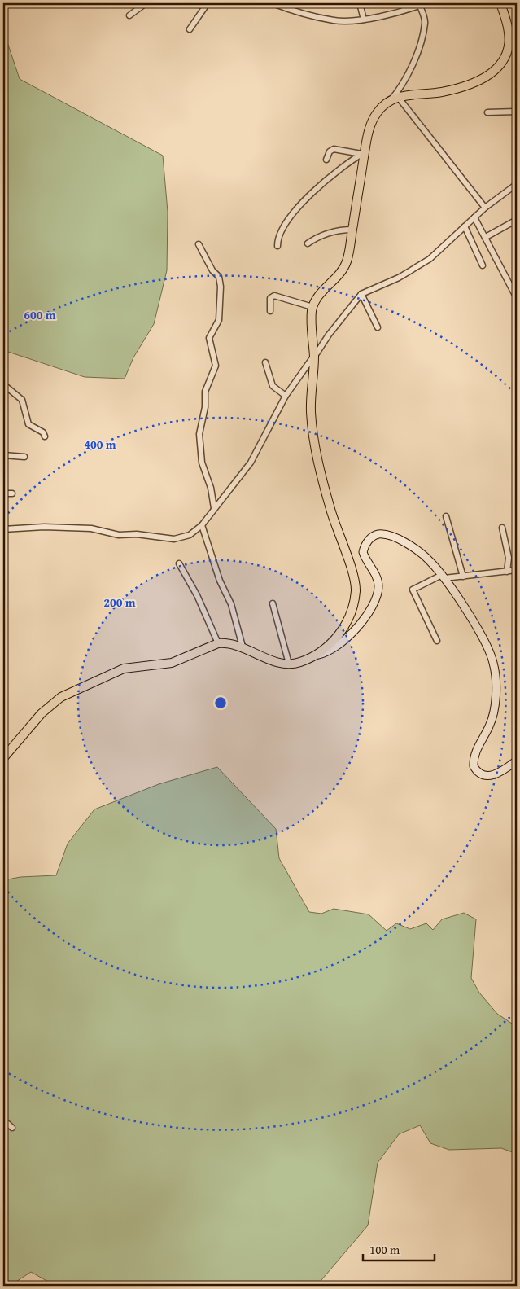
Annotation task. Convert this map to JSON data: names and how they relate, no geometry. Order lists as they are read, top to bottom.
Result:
{
  "scale_bar": "100 m",
  "rings": ["600 m", "400 m", "200 m"]
}
